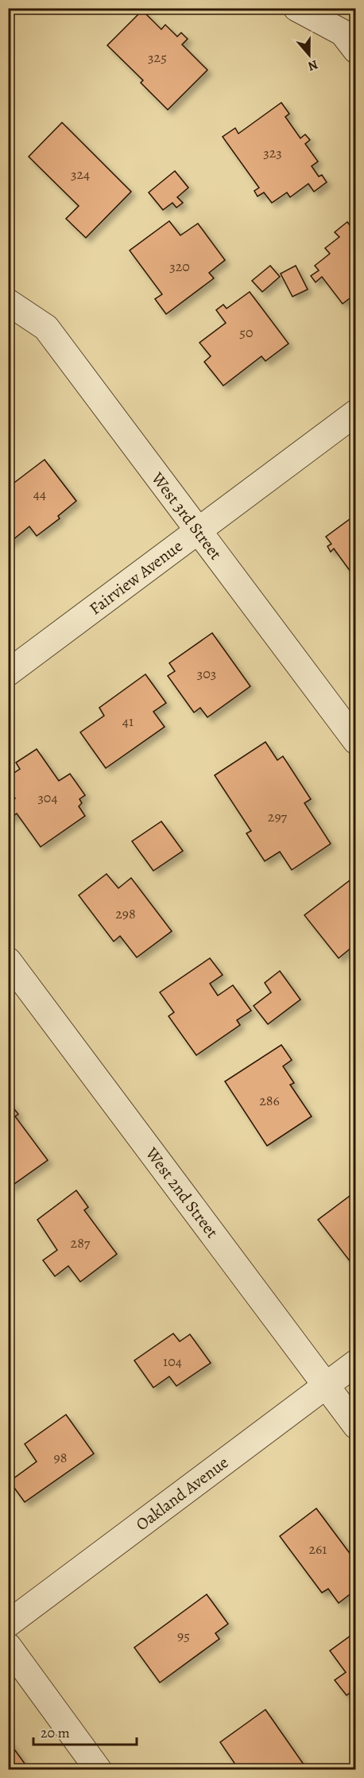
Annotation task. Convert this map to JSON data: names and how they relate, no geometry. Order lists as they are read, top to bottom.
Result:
{
  "streets": {
    "street": [
      "West 3rd Street",
      "Fairview Avenue",
      "West 2nd Street",
      "Oakland Avenue"
    ]
  },
  "crossings": [
    ["West 3rd Street", "Fairview Avenue"],
    ["West 2nd Street", "Oakland Avenue"]
  ],
  "house_numbers": [
    "325",
    "323",
    "324",
    "320",
    "50",
    "44",
    "303",
    "41",
    "304",
    "297",
    "298",
    "286",
    "287",
    "104",
    "98",
    "261",
    "95"
  ],
  "scale_bar": "20 m",
  "north": "bottom"
}
